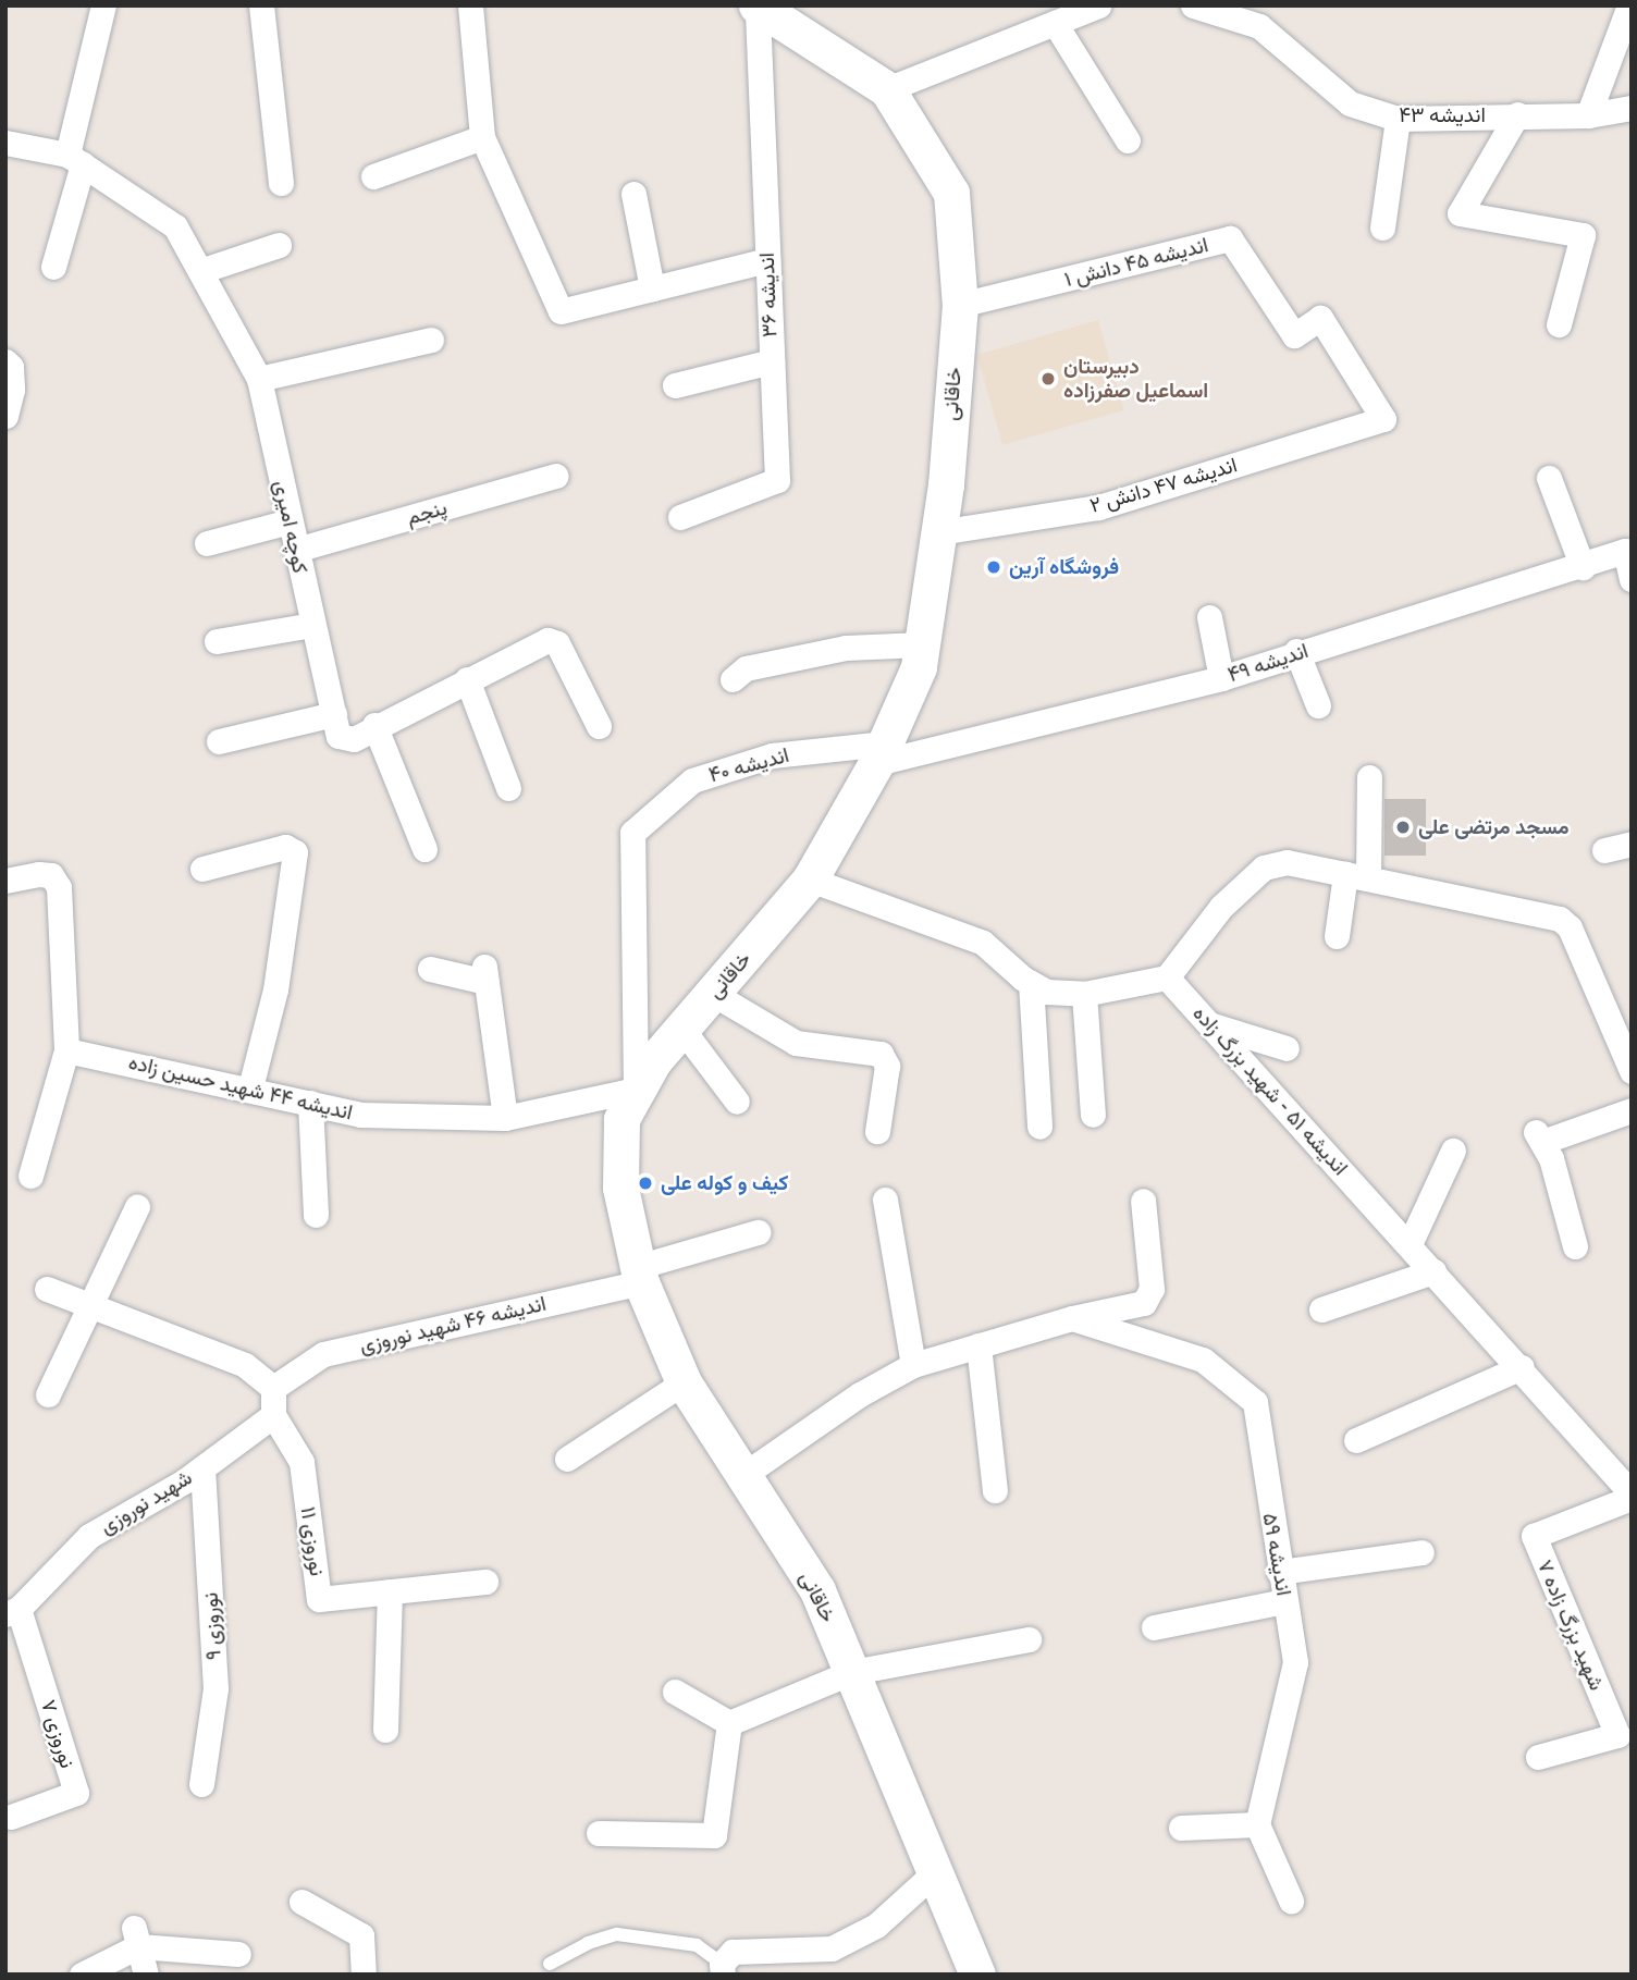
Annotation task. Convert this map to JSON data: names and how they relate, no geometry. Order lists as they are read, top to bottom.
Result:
{
  "streets": {
    "main road": ["خاقانی"],
    "street": [
      "اندیشه ۴۳",
      "اندیشه ۴۵ دانش ۱",
      "اندیشه ۳۶",
      "اندیشه ۴۷ دانش ۲",
      "پنجم",
      "کوچه امیری",
      "اندیشه ۴۹",
      "اندیشه ۴۰",
      "اندیشه ۴۴ شهید حسین زاده",
      "اندیشه ۵۱ - شهید بزرگ زاده",
      "اندیشه ۴۶ شهید نوروزی",
      "شهید نوروزی",
      "نوروزی ۱۱",
      "اندیشه ۵۹",
      "شهید بزرگ زاده ۷",
      "نوروزی ۹",
      "نوروزی ۷"
    ]
  },
  "crossings": [
    ["اندیشه ۴۵ دانش ۱", "خاقانی"],
    ["اندیشه ۴۵ دانش ۱", "اندیشه ۴۷ دانش ۲"],
    ["اندیشه ۳۶", "خاقانی"],
    ["خاقانی", "اندیشه ۴۷ دانش ۲"],
    ["خاقانی", "اندیشه ۴۹"],
    ["خاقانی", "اندیشه ۴۰"],
    ["خاقانی", "اندیشه ۴۴ شهید حسین زاده"],
    ["خاقانی", "اندیشه ۴۶ شهید نوروزی"],
    ["پنجم", "کوچه امیری"],
    ["اندیشه ۴۹", "اندیشه ۴۰"],
    ["اندیشه ۴۰", "اندیشه ۴۴ شهید حسین زاده"],
    ["اندیشه ۵۱ - شهید بزرگ زاده", "شهید بزرگ زاده ۷"],
    ["شهید نوروزی", "نوروزی ۱۱"],
    ["شهید نوروزی", "نوروزی ۹"],
    ["شهید نوروزی", "نوروزی ۷"]
  ],
  "places": [
    "دبیرستان اسماعیل صفرزاده",
    "فروشگاه آرین",
    "مسجد مرتضی علی",
    "کیف و کوله علی"
  ]
}
